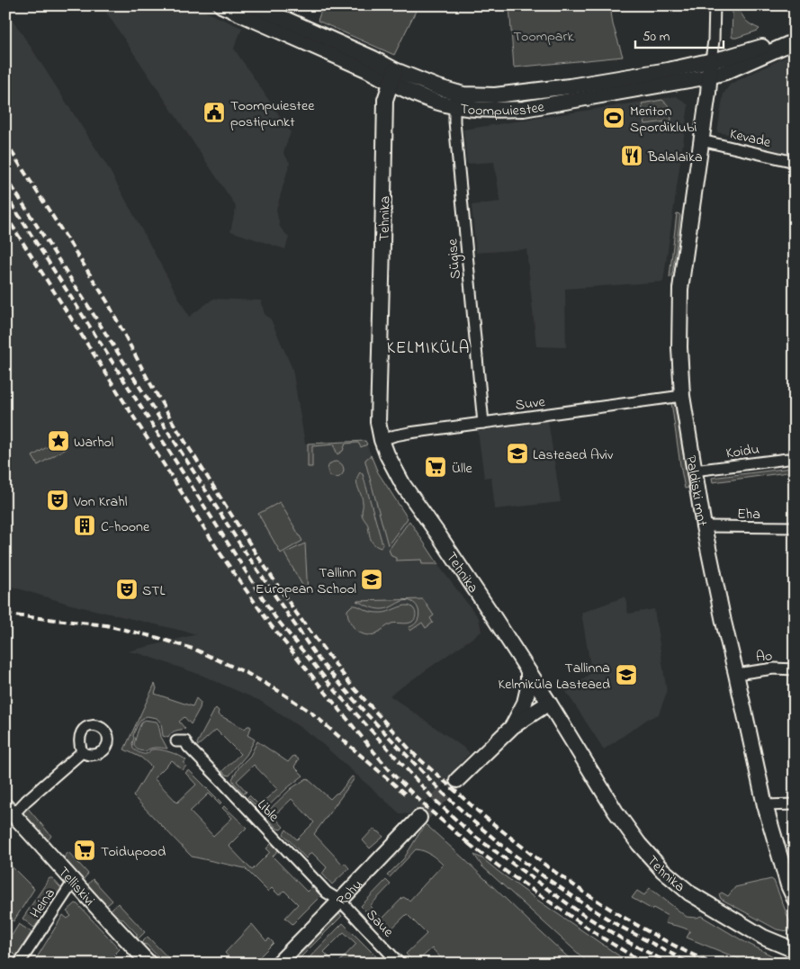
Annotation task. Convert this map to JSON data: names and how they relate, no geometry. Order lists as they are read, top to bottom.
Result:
{
  "streets": {
    "main road": [
      "Toompuiestee",
      "Tehnika",
      "Paldiski mnt",
      "Telliskivi",
      "Rohu"
    ],
    "street": [
      "Kevade",
      "Sügise",
      "Suve",
      "Koidu",
      "Eha",
      "Ao",
      "Lible",
      "Heina",
      "Saue"
    ]
  },
  "crossings": [
    ["Toompuiestee", "Tehnika"],
    ["Toompuiestee", "Sügise"],
    ["Toompuiestee", "Paldiski mnt"],
    ["Kevade", "Paldiski mnt"],
    ["Tehnika", "Suve"],
    ["Sügise", "Suve"],
    ["Suve", "Paldiski mnt"],
    ["Koidu", "Paldiski mnt"],
    ["Paldiski mnt", "Eha"],
    ["Paldiski mnt", "Ao"],
    ["Lible", "Rohu"],
    ["Lible", "Saue"],
    ["Telliskivi", "Heina"],
    ["Rohu", "Saue"]
  ],
  "districts": ["KELMIKÜLA"],
  "parks": ["Toompark"],
  "places": {
    "public building": ["Toompuiestee postipunkt"],
    "sports": ["Meriton Spordiklubi"],
    "restaurant": ["Balalaika"],
    "place": ["Warhol"],
    "school or university": ["Lasteaed Aviv", "Tallinn European School", "Tallinna Kelmiküla Lasteaed"],
    "supermarket": ["Ülle", "Toidupood"],
    "theatre": ["Von Krahl", "STL"],
    "building": ["C-hoone"]
  },
  "scale_bar": "50 m"
}
